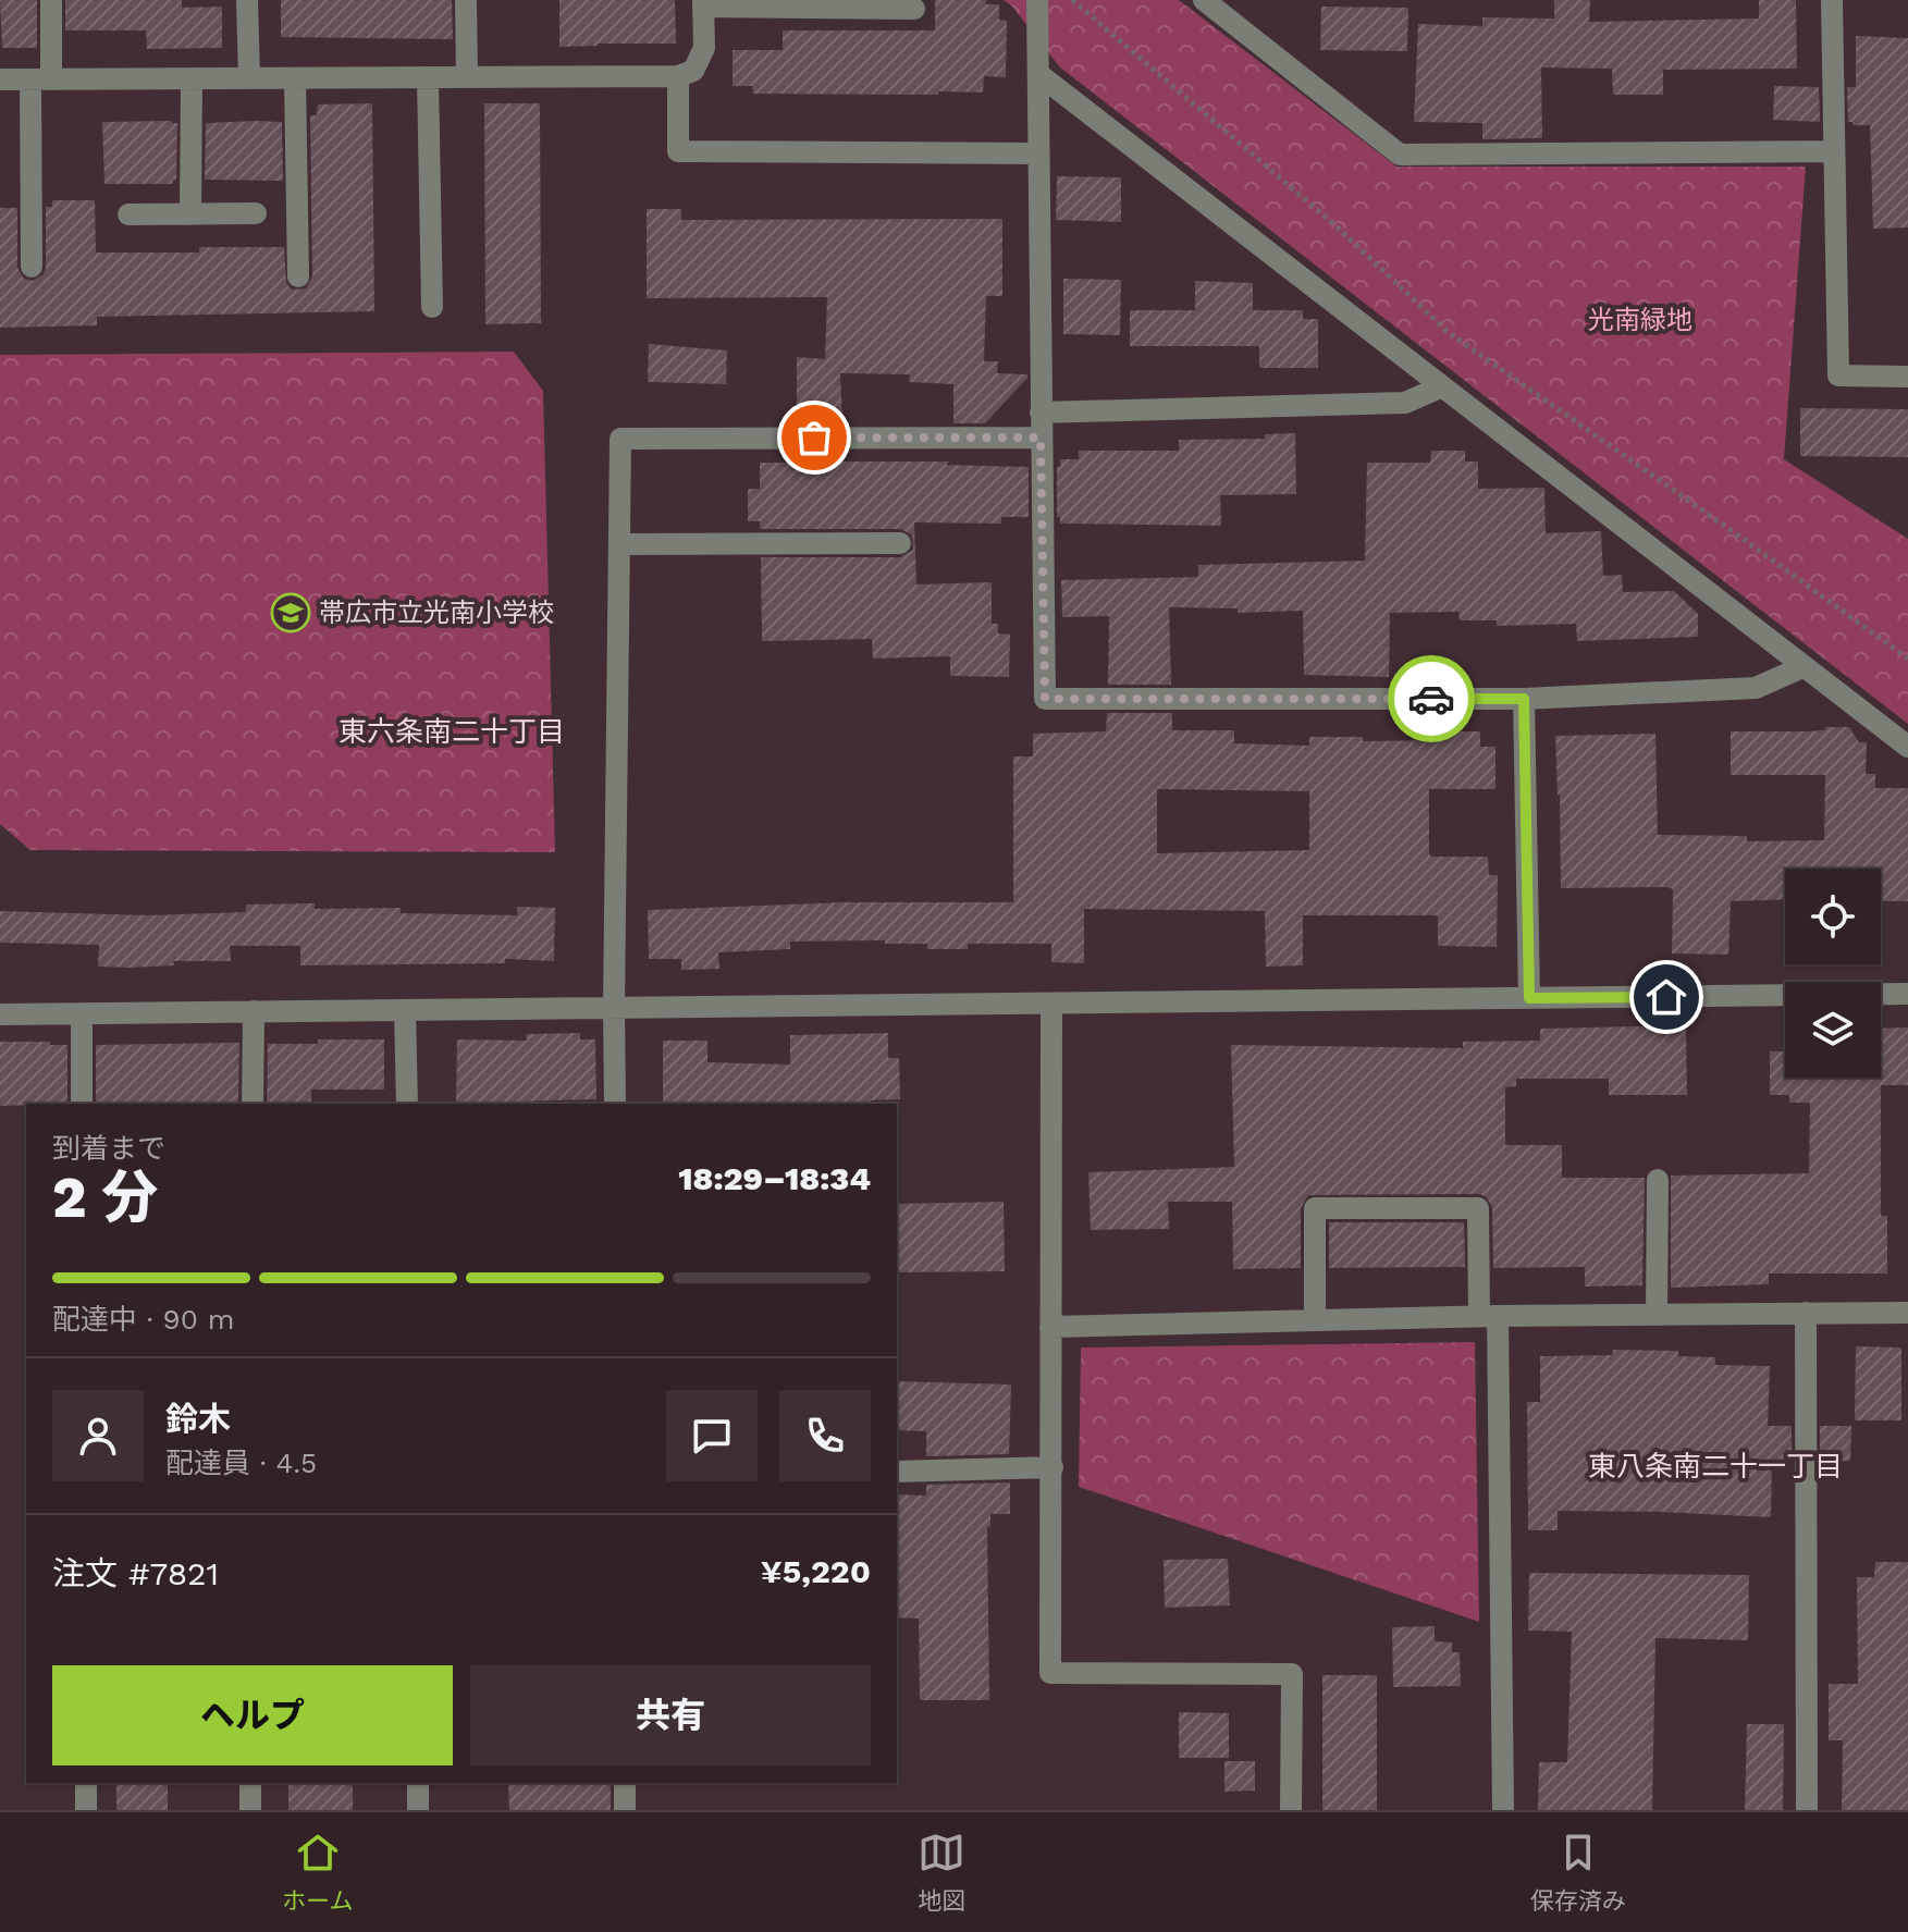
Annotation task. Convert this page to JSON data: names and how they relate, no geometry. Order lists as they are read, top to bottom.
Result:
{
  "districts": ["東六条南二十丁目", "東八条南二十一丁目"],
  "parks": ["光南緑地"],
  "places": {
    "school or university": ["帯広市立光南小学校"]
  },
  "page": {
    "heading": ["2 分", "到着まで", "18:29–18:34"],
    "panel": [
      "鈴木",
      "配達員 · 4.5",
      "注文 #7821",
      "¥5,220"
    ],
    "bar": "配達中 · 90 m",
    "buttons": ["ヘルプ", "共有"],
    "tabs": ["ホーム", "地図", "保存済み"]
  }
}
